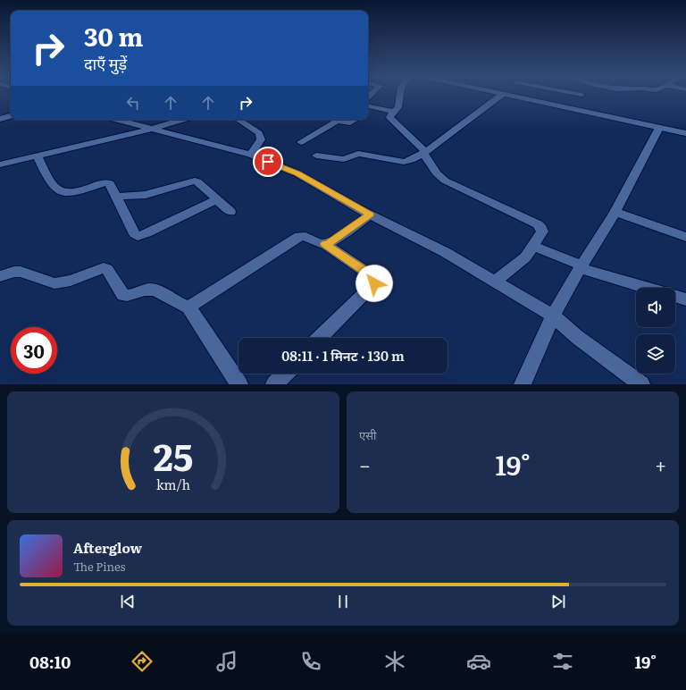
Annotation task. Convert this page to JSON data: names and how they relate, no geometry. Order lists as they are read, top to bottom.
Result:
{
  "page": {
    "turn": ["30 m", "दाएँ मुड़ें"],
    "limit": "30",
    "trip": "08:11 · 1 मिनट · 130 m",
    "tile": "एसी",
    "heat": ["−", "19°", "+"],
    "song": ["Afterglow", "The Pines"],
    "tabs": ["08:10", "19°"],
    "gauge": ["25", "km/h"]
  }
}
